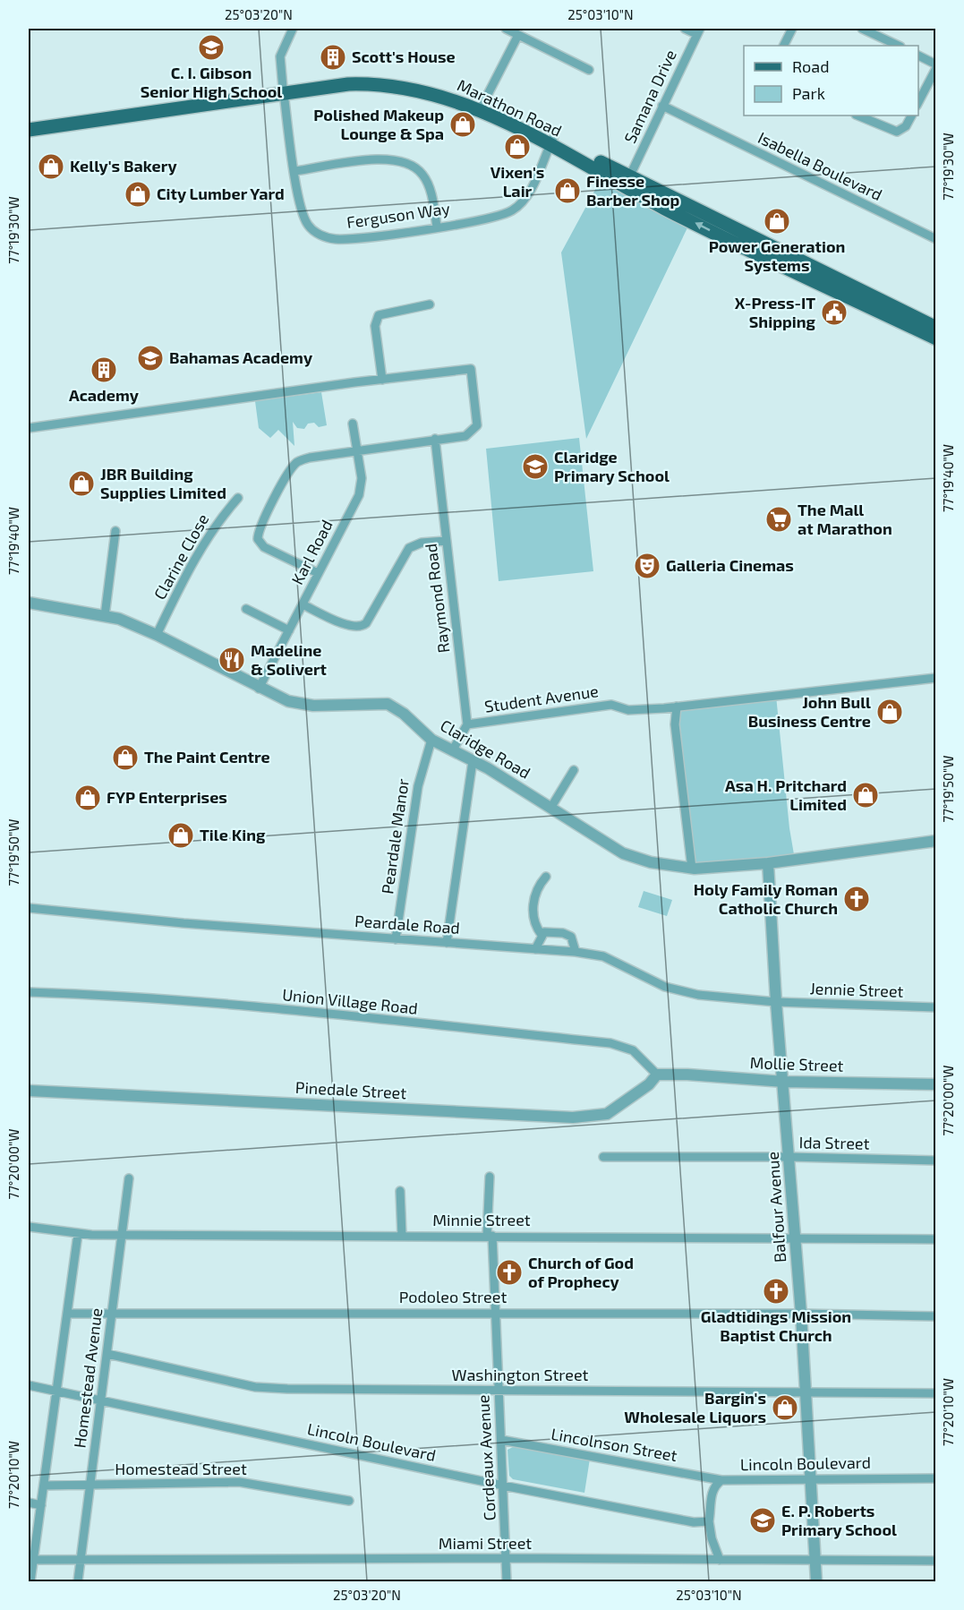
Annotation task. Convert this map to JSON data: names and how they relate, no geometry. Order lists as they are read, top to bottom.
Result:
{
  "streets": {
    "main road": ["Marathon Road"],
    "street": [
      "Samana Drive",
      "Isabella Boulevard",
      "Ferguson Way",
      "Karl Road",
      "Clarine Close",
      "Raymond Road",
      "Student Avenue",
      "Claridge Road",
      "Peardale Manor",
      "Peardale Road",
      "Jennie Street",
      "Union Village Road",
      "Mollie Street",
      "Pinedale Street",
      "Ida Street",
      "Balfour Avenue",
      "Minnie Street",
      "Podoleo Street",
      "Washington Street",
      "Homestead Avenue",
      "Lincoln Boulevard",
      "Lincolnson Street",
      "Cordeaux Avenue",
      "Homestead Street",
      "Miami Street"
    ]
  },
  "crossings": [
    ["Samana Drive", "Marathon Road"],
    ["Samana Drive", "Isabella Boulevard"],
    ["Marathon Road", "Ferguson Way"],
    ["Karl Road", "Claridge Road"],
    ["Clarine Close", "Claridge Road"],
    ["Raymond Road", "Student Avenue"],
    ["Claridge Road", "Peardale Manor"],
    ["Claridge Road", "Balfour Avenue"],
    ["Peardale Manor", "Peardale Road"],
    ["Peardale Road", "Jennie Street"],
    ["Peardale Road", "Balfour Avenue"],
    ["Jennie Street", "Balfour Avenue"],
    ["Union Village Road", "Mollie Street"],
    ["Union Village Road", "Pinedale Street"],
    ["Mollie Street", "Pinedale Street"],
    ["Mollie Street", "Balfour Avenue"],
    ["Ida Street", "Balfour Avenue"],
    ["Balfour Avenue", "Minnie Street"],
    ["Balfour Avenue", "Podoleo Street"],
    ["Balfour Avenue", "Washington Street"],
    ["Balfour Avenue", "Lincoln Boulevard"],
    ["Balfour Avenue", "Miami Street"],
    ["Minnie Street", "Homestead Avenue"],
    ["Minnie Street", "Cordeaux Avenue"],
    ["Podoleo Street", "Homestead Avenue"],
    ["Podoleo Street", "Cordeaux Avenue"],
    ["Washington Street", "Homestead Avenue"],
    ["Washington Street", "Cordeaux Avenue"],
    ["Homestead Avenue", "Lincoln Boulevard"],
    ["Homestead Avenue", "Homestead Street"],
    ["Homestead Avenue", "Miami Street"],
    ["Lincoln Boulevard", "Lincolnson Street"],
    ["Lincoln Boulevard", "Cordeaux Avenue"],
    ["Lincoln Boulevard", "Miami Street"],
    ["Lincolnson Street", "Cordeaux Avenue"],
    ["Cordeaux Avenue", "Miami Street"]
  ],
  "places": {
    "school or university": [
      "C. I. Gibson Senior High School",
      "Bahamas Academy",
      "Claridge Primary School",
      "E. P. Roberts Primary School"
    ],
    "building": ["Scott's House", "Academy"],
    "shop": [
      "Polished Makeup Lounge & Spa",
      "Vixen's Lair",
      "Kelly's Bakery",
      "Finesse Barber Shop",
      "City Lumber Yard",
      "Power Generation Systems",
      "JBR Building Supplies Limited",
      "John Bull Business Centre",
      "The Paint Centre",
      "Asa H. Pritchard Limited",
      "FYP Enterprises",
      "Tile King",
      "Bargin's Wholesale Liquors"
    ],
    "public building": ["X-Press-IT Shipping"],
    "supermarket": ["The Mall at Marathon"],
    "theatre": ["Galleria Cinemas"],
    "restaurant": ["Madeline & Solivert"],
    "church": ["Holy Family Roman Catholic Church", "Church of God of Prophecy", "Gladtidings Mission Baptist Church"]
  },
  "legend": ["Road", "Park"],
  "coordinates": [
    "25°03'20\"N",
    "25°03'10\"N",
    "77°19'30\"W",
    "77°19'40\"W",
    "77°19'50\"W",
    "77°20'00\"W",
    "77°20'10\"W"
  ]
}
